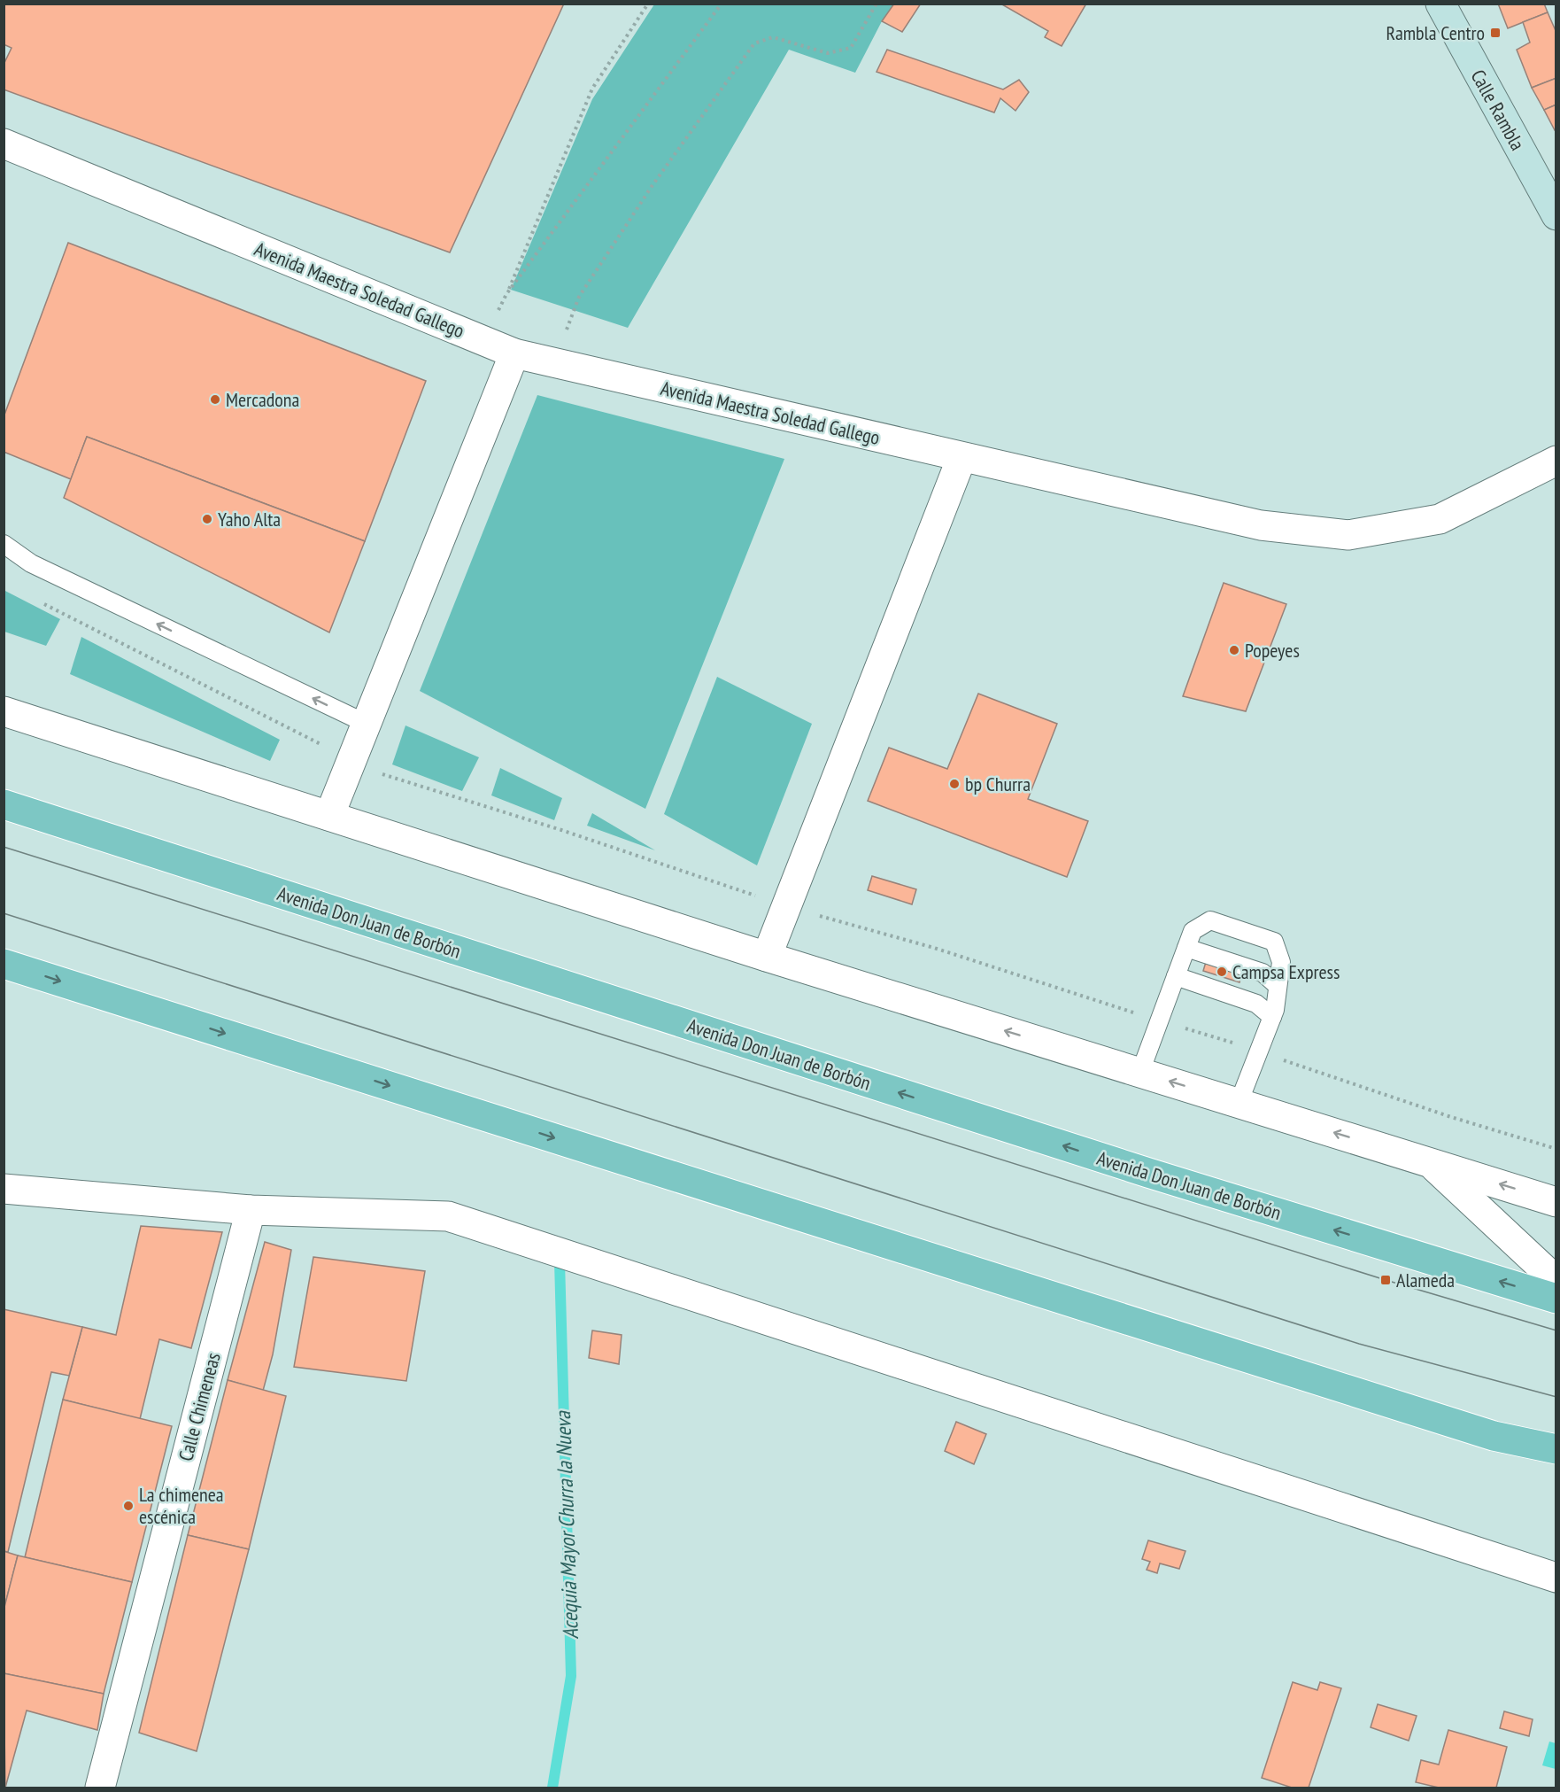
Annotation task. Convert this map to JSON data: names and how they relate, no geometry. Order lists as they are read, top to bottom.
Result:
{
  "streets": {
    "main road": ["Avenida Don Juan de Borbón"],
    "street": ["Calle Rambla", "Avenida Maestra Soledad Gallego", "Calle Chimeneas"]
  },
  "water": ["Acequia Mayor Churra la Nueva"],
  "places": {
    "transit": ["Rambla Centro", "Alameda"],
    "other": [
      "Mercadona",
      "Yaho Alta",
      "Popeyes",
      "bp Churra",
      "Campsa Express",
      "La chimenea escénica"
    ]
  }
}
